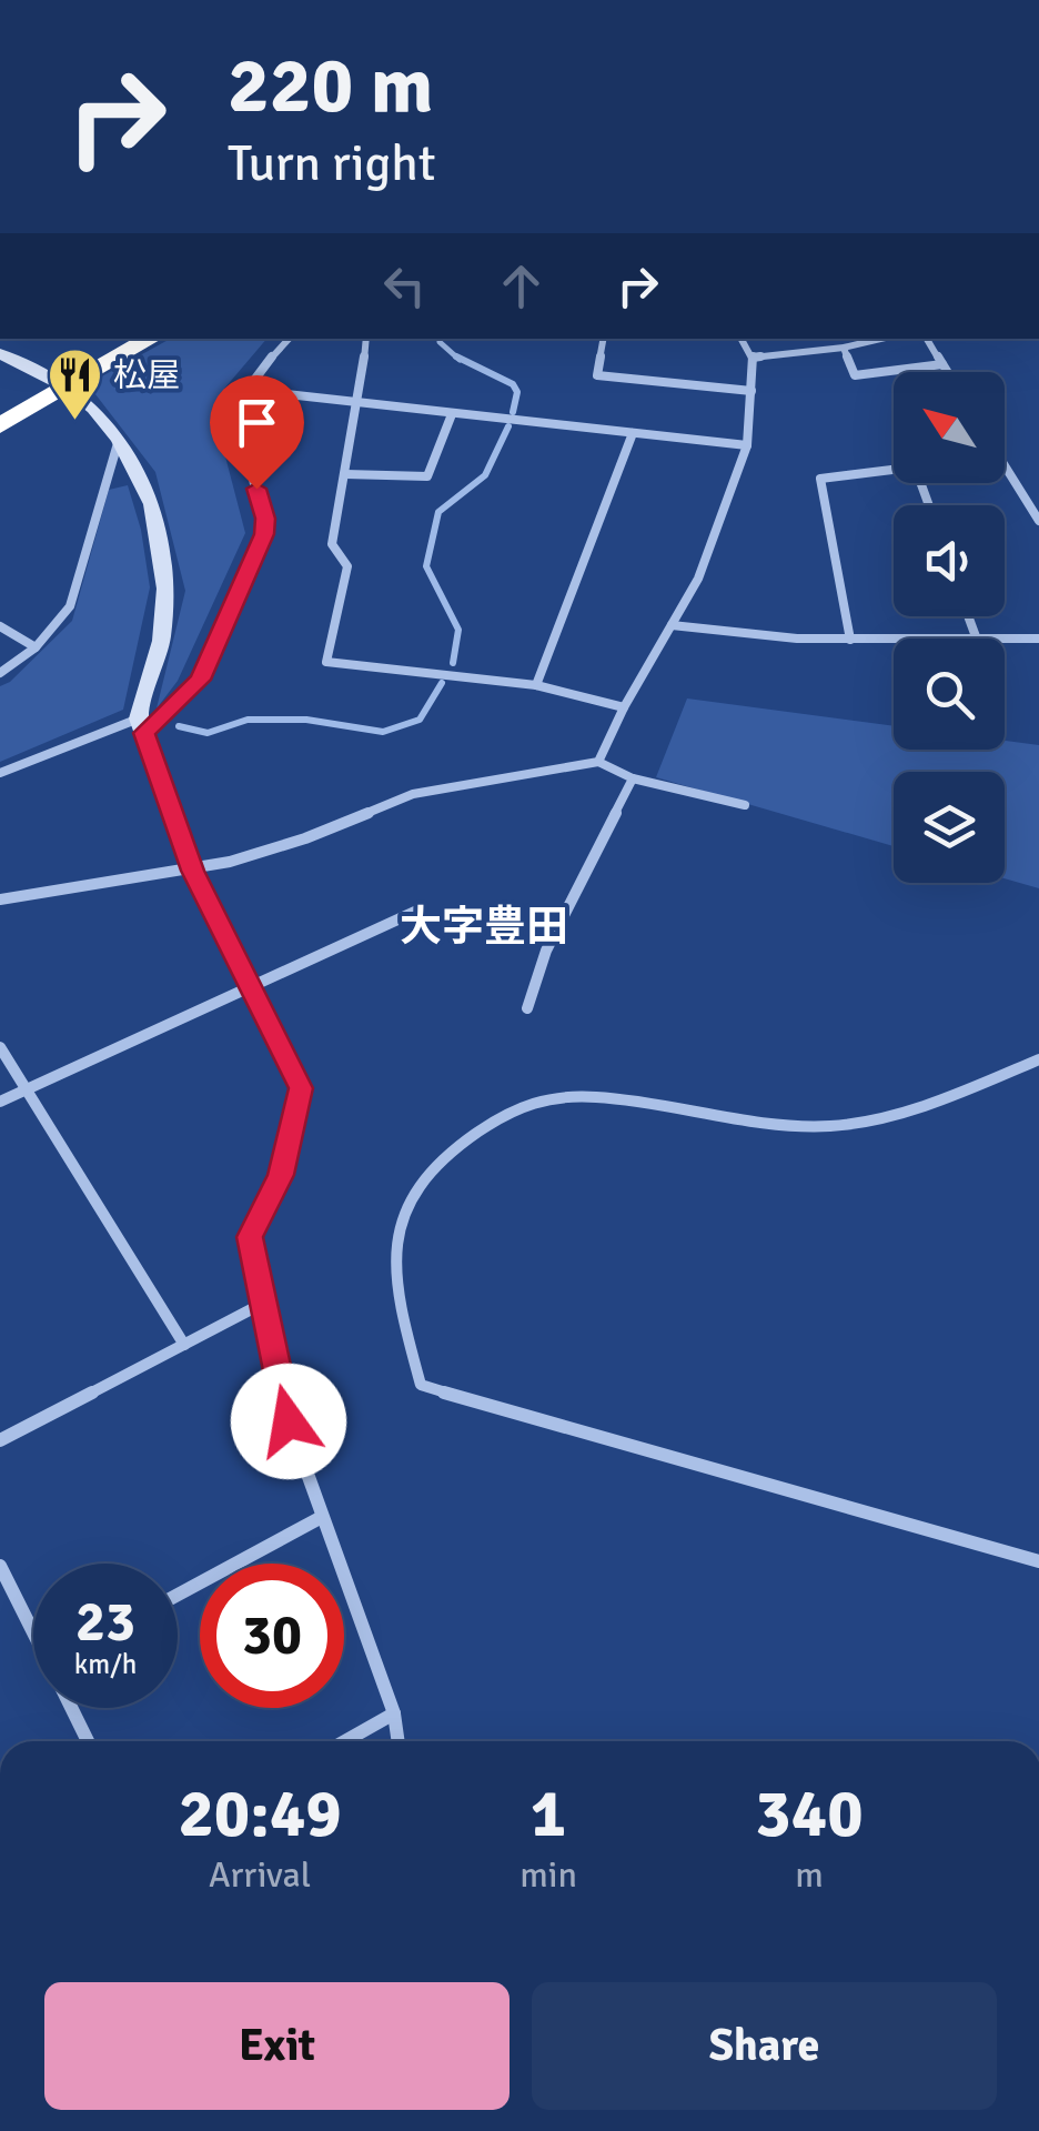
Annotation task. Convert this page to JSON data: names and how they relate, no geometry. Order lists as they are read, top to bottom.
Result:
{
  "districts": ["大字豊田"],
  "places": {
    "restaurant": ["松屋"]
  },
  "north": "top left",
  "page": {
    "turn": ["220 m", "Turn right"],
    "speed": "23 km/h",
    "limit": "30",
    "eta": [
      "20:49",
      "Arrival",
      "1",
      "min",
      "340",
      "m"
    ],
    "buttons": ["Exit", "Share"]
  }
}
